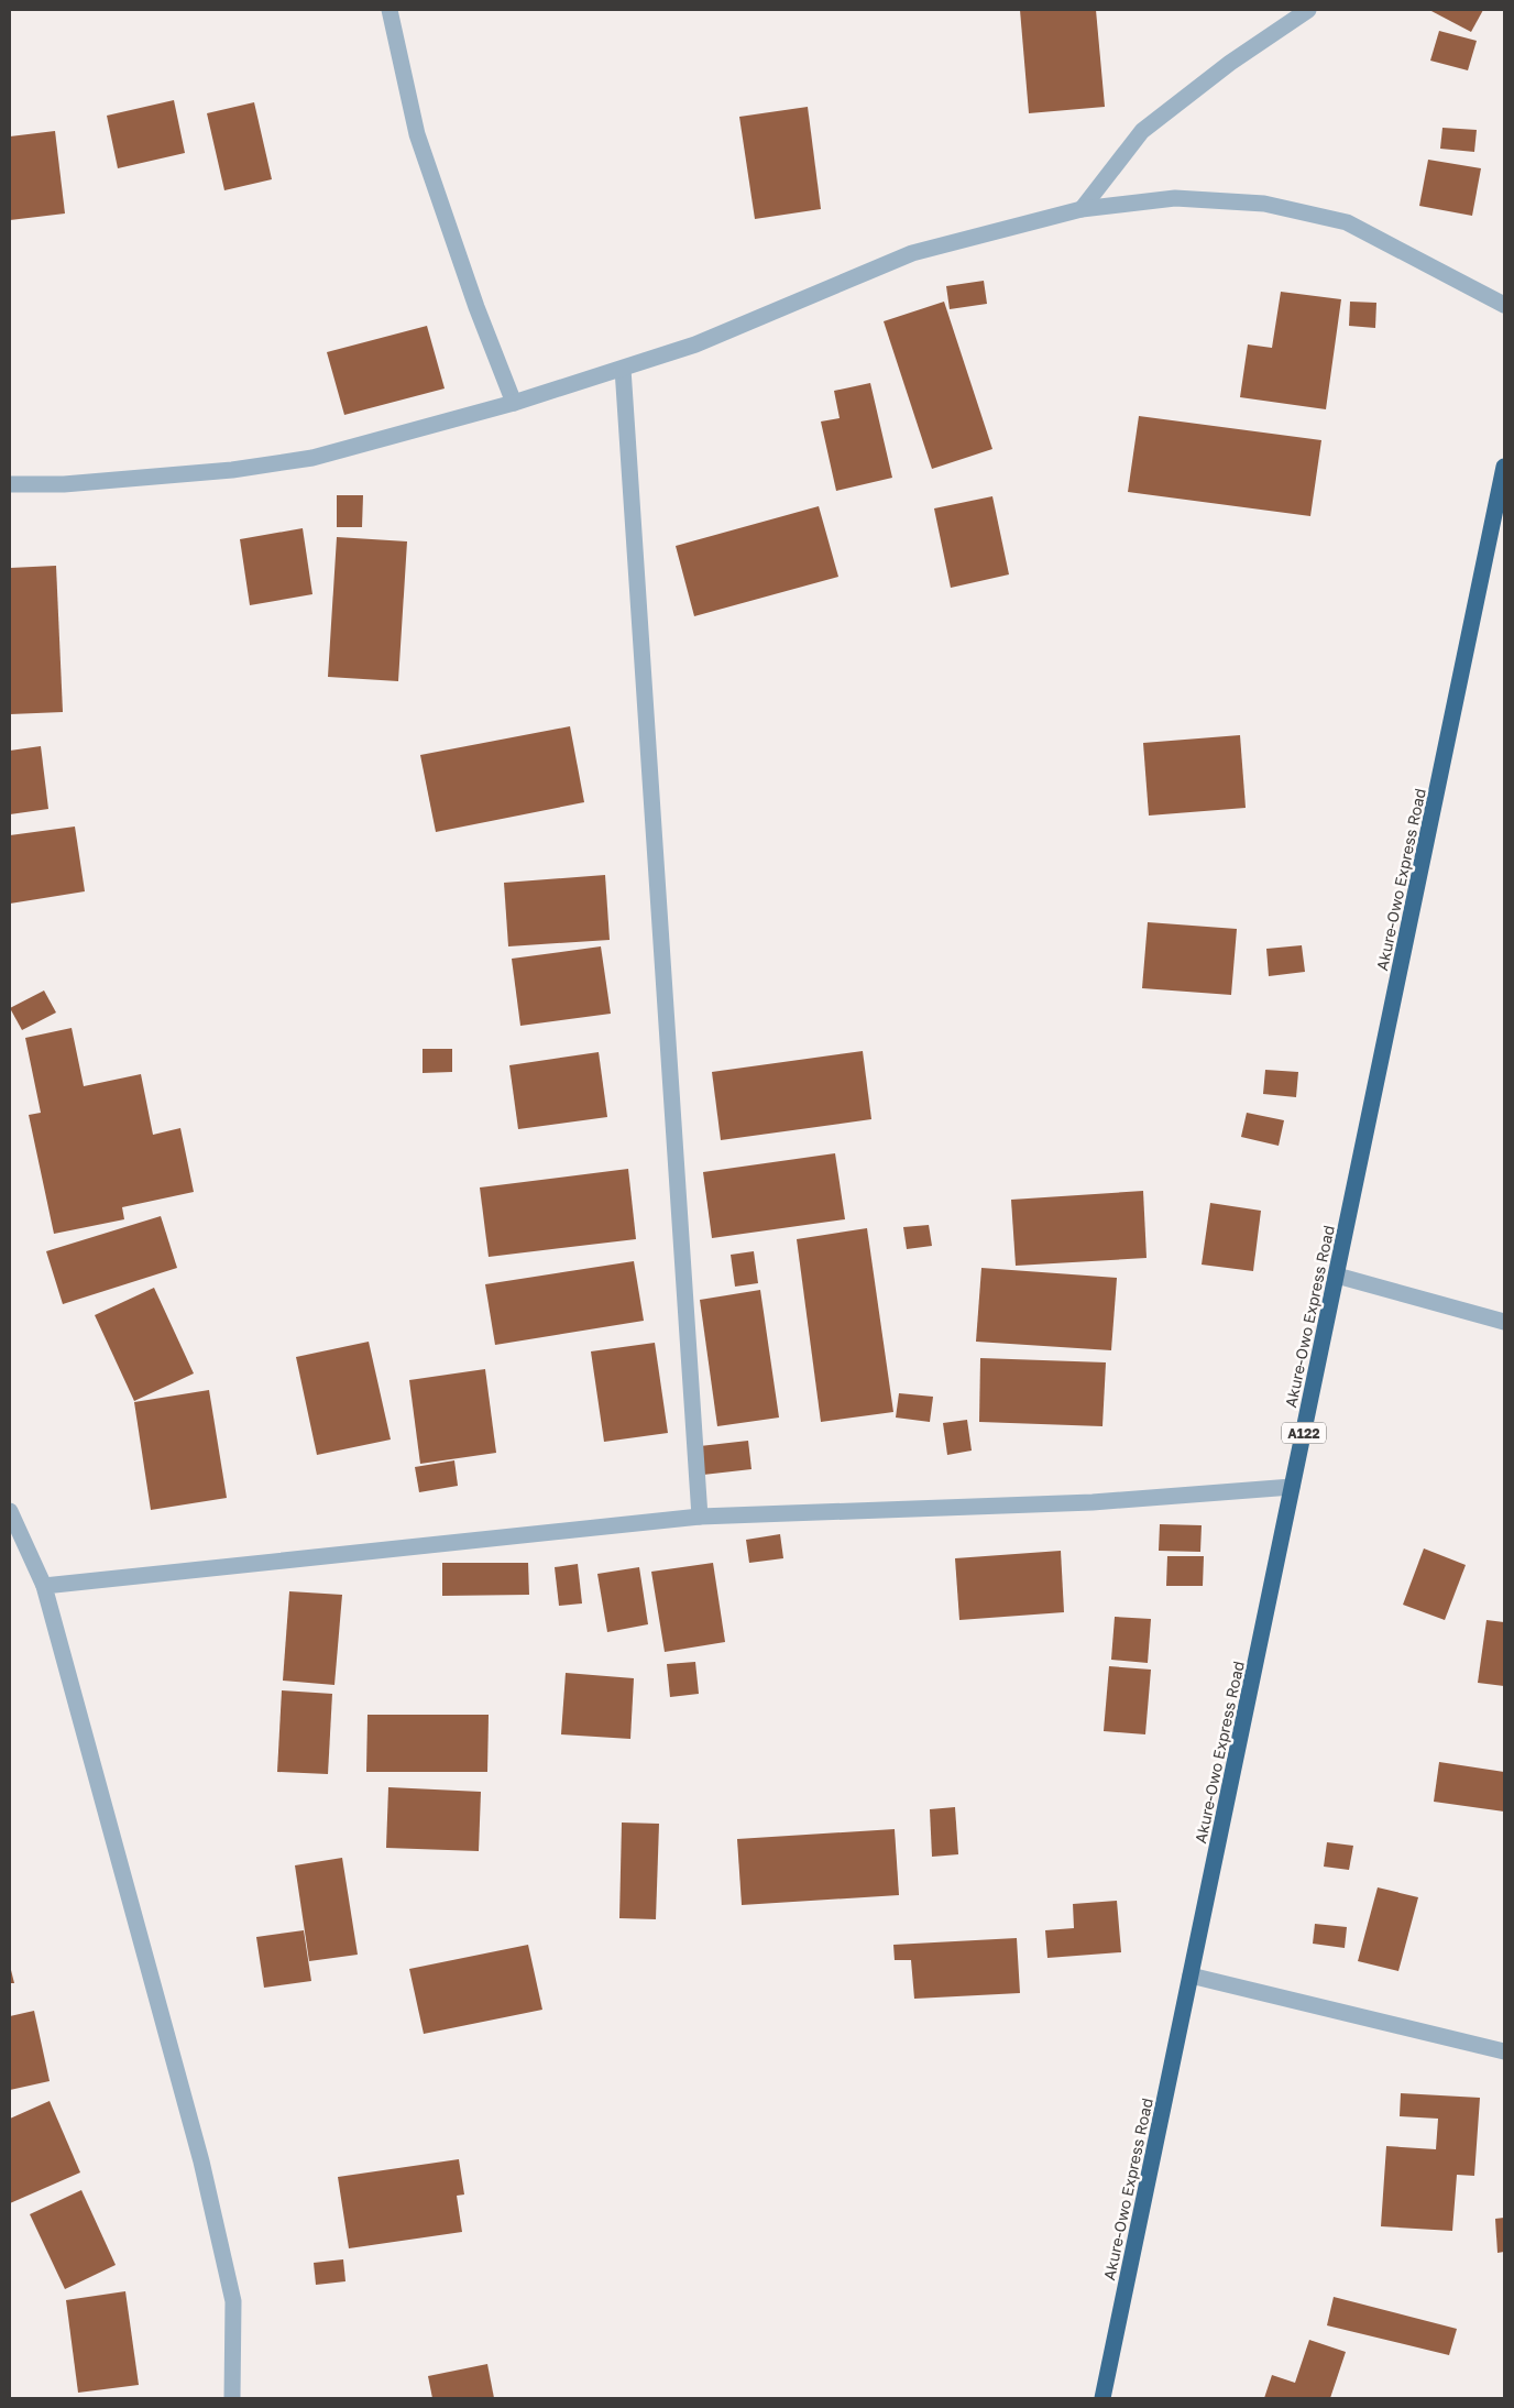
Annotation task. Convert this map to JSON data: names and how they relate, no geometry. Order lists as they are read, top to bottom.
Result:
{
  "streets": {
    "highway": ["Akure-Owo Express Road", "A122"]
  }
}
